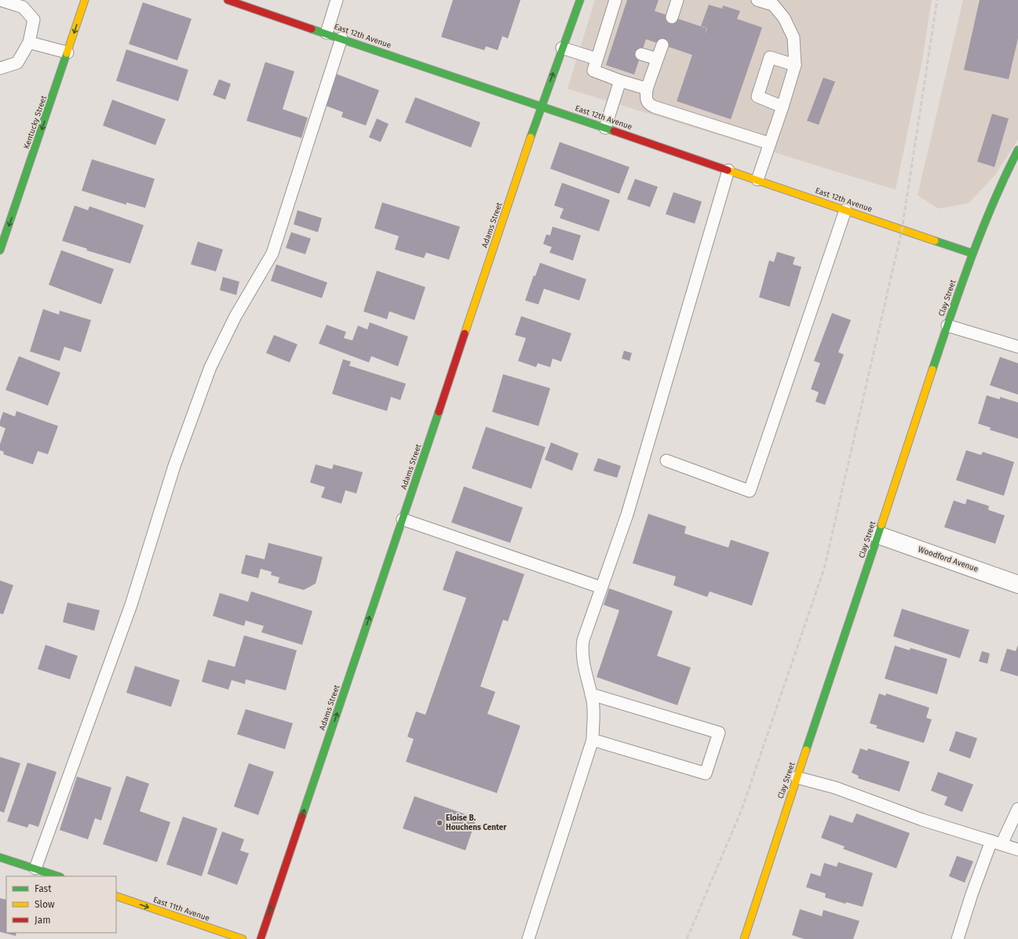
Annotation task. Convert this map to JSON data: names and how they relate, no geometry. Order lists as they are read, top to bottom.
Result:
{
  "streets": {
    "street": [
      "East 12th Avenue",
      "Kentucky Street",
      "Adams Street",
      "Clay Street",
      "Woodford Avenue",
      "East 11th Avenue"
    ]
  },
  "crossings": [
    ["East 12th Avenue", "Adams Street"],
    ["East 12th Avenue", "Clay Street"],
    ["Clay Street", "Woodford Avenue"]
  ],
  "one_way": ["Kentucky Street", "Adams Street", "East 11th Avenue"],
  "places": ["Eloise B. Houchens Center"],
  "legend": ["Fast", "Slow", "Jam"]
}
